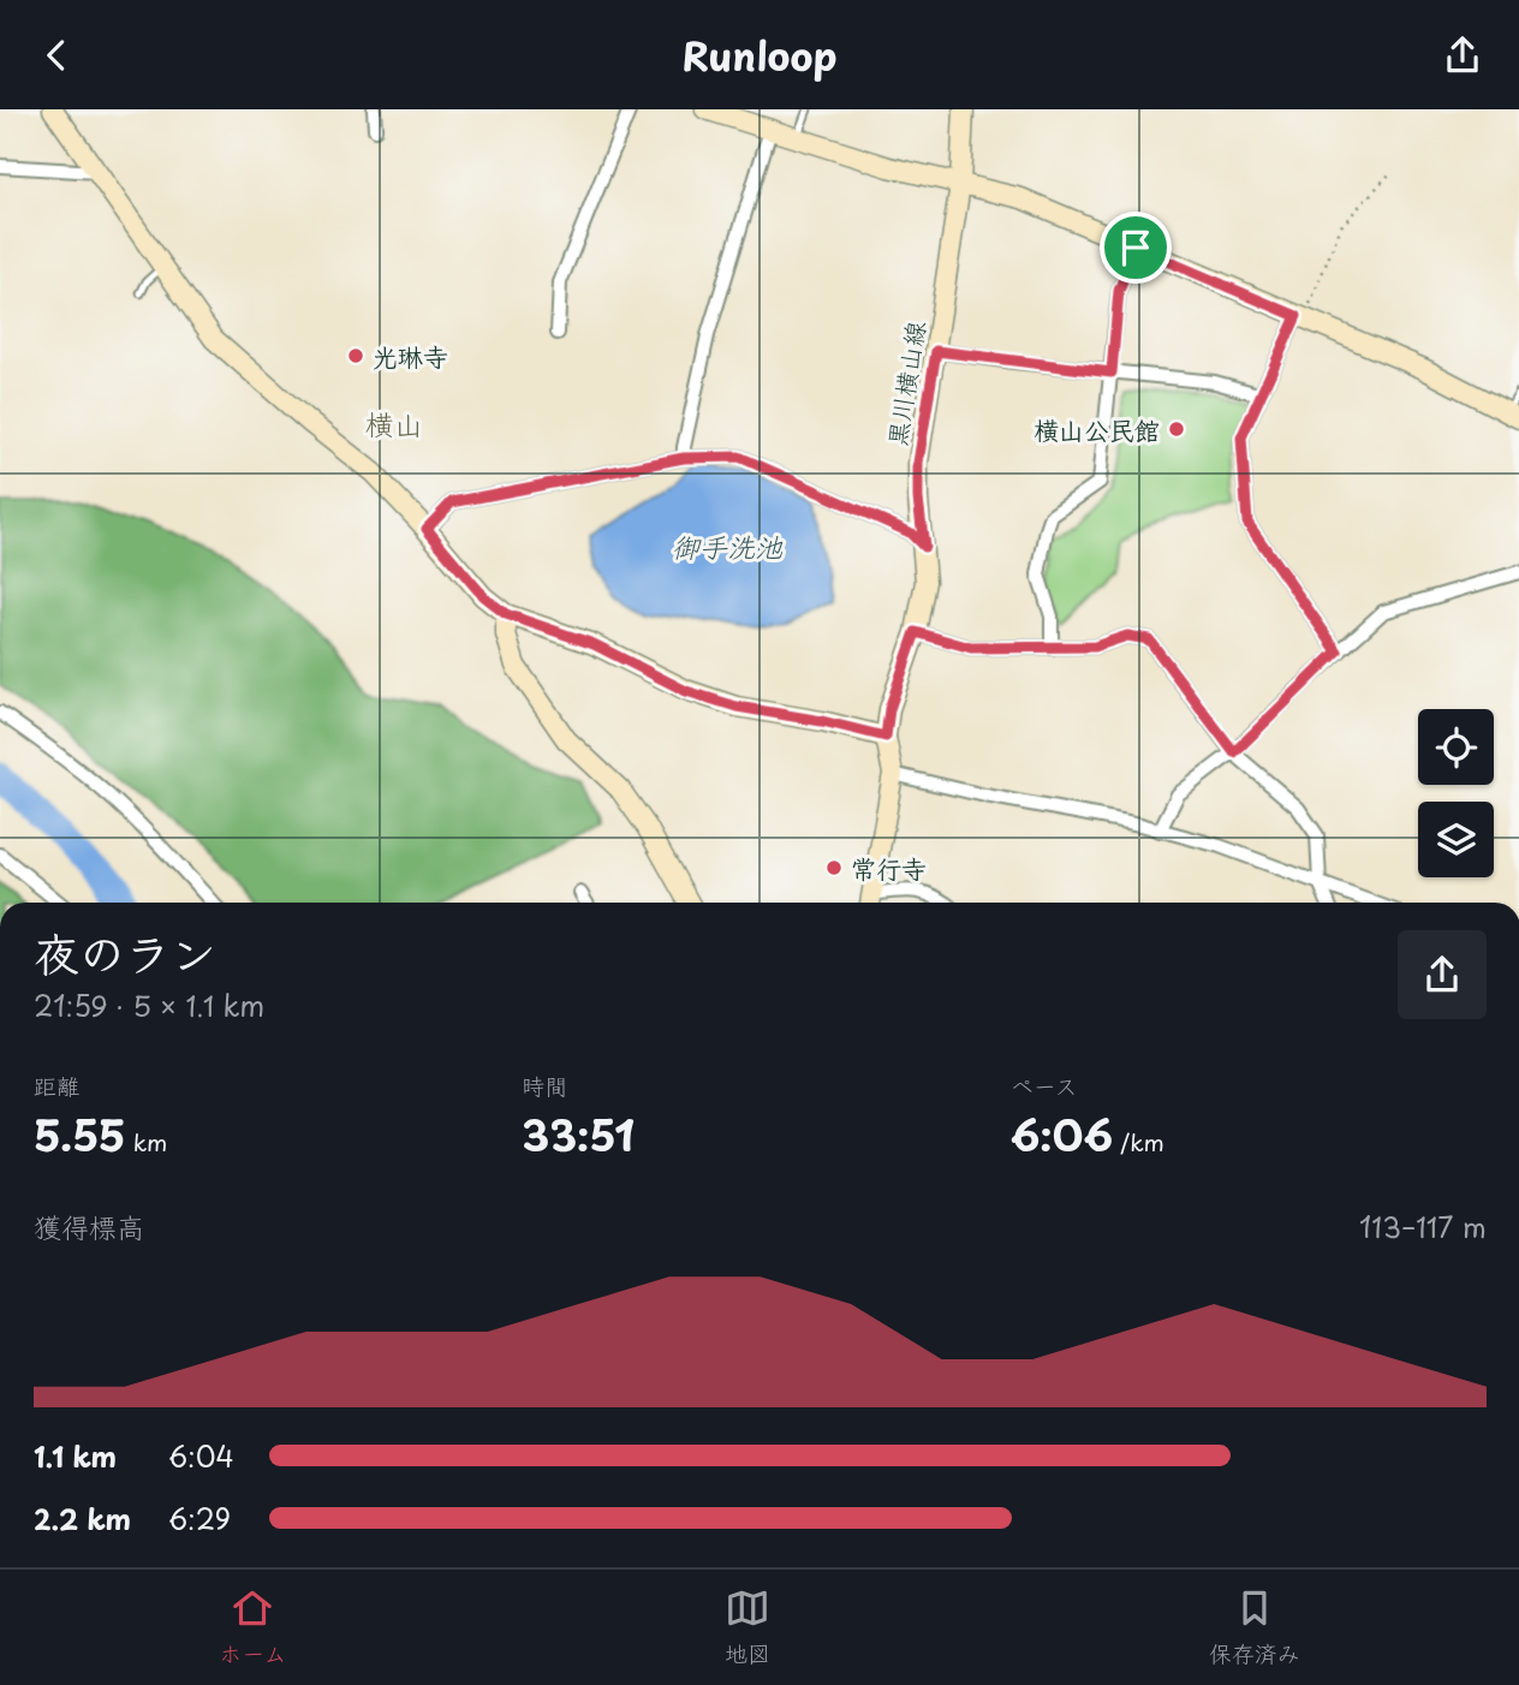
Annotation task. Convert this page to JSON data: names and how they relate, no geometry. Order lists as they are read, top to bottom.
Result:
{
  "streets": {
    "street": ["黒川横山線"]
  },
  "districts": ["横山"],
  "water": ["御手洗池"],
  "places": ["光琳寺", "横山公民館", "常行寺"],
  "page": {
    "header": "Runloop",
    "heading": ["夜のラン", "21:59 · 5 × 1.1 km"],
    "stats": [
      ["距離", "5.55 km"],
      ["時間", "33:51"],
      ["ペース", "6:06 /km"]
    ],
    "chart": ["獲得標高", "113–117 m"],
    "list": [
      {
        "name": "1.1 km",
        "note": "6:04"
      },
      {
        "name": "2.2 km",
        "note": "6:29"
      }
    ],
    "tabs": ["ホーム", "地図", "保存済み"]
  }
}
